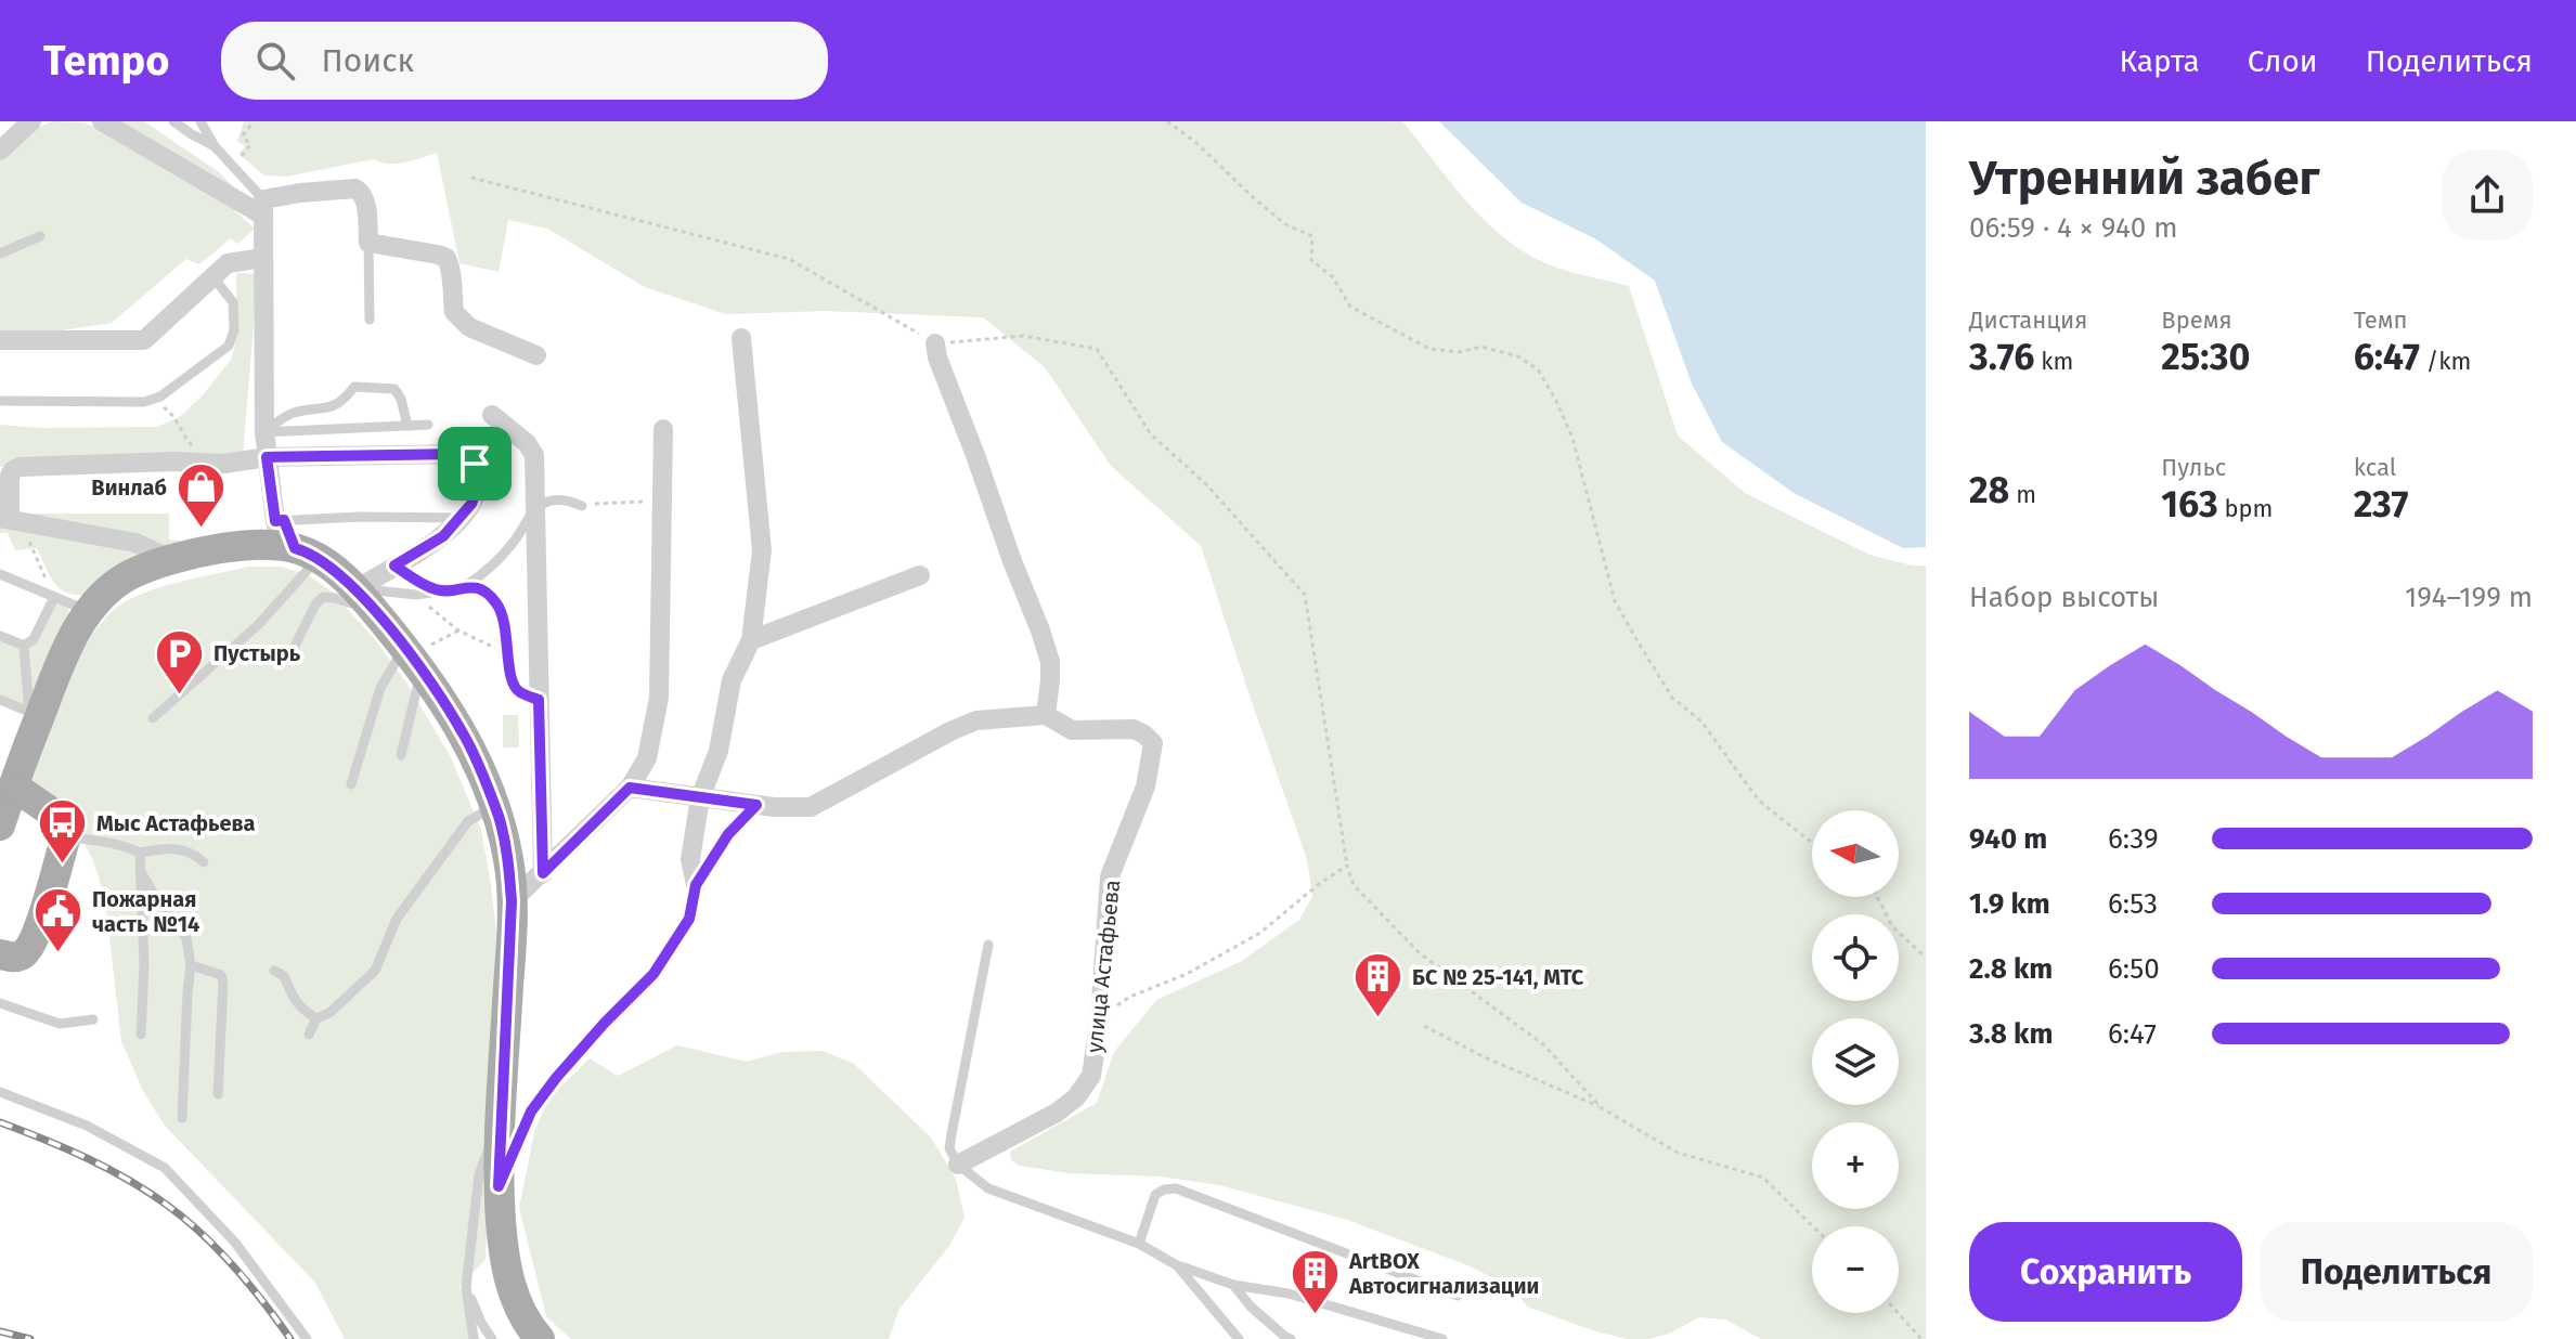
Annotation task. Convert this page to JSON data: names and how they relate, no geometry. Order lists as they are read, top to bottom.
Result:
{
  "streets": {
    "street": ["улица Астафьева"]
  },
  "places": {
    "shop": ["Винлаб"],
    "parking": ["Пустырь"],
    "bus stop": ["Мыс Астафьева"],
    "public building": ["Пожарная часть №14"],
    "building": ["БС № 25-141, МТС", "ArtBOX Автосигнализации"]
  },
  "north": "left",
  "page": {
    "header": "Tempo",
    "search": "Поиск",
    "nav": ["Карта", "Слои", "Поделиться"],
    "heading": ["Утренний забег", "06:59 · 4 × 940 m"],
    "stats": [
      ["Дистанция", "3.76 km"],
      ["Время", "25:30"],
      ["Темп", "6:47 /km"],
      ["28 m"],
      ["Пульс", "163 bpm"],
      ["kcal", "237"]
    ],
    "chart": ["Набор высоты", "194–199 m"],
    "list": [
      {
        "name": "940 m",
        "note": "6:39"
      },
      {
        "name": "1.9 km",
        "note": "6:53"
      },
      {
        "name": "2.8 km",
        "note": "6:50"
      },
      {
        "name": "3.8 km",
        "note": "6:47"
      }
    ],
    "map_buttons": ["+", "−"],
    "buttons": ["Сохранить", "Поделиться"]
  }
}
